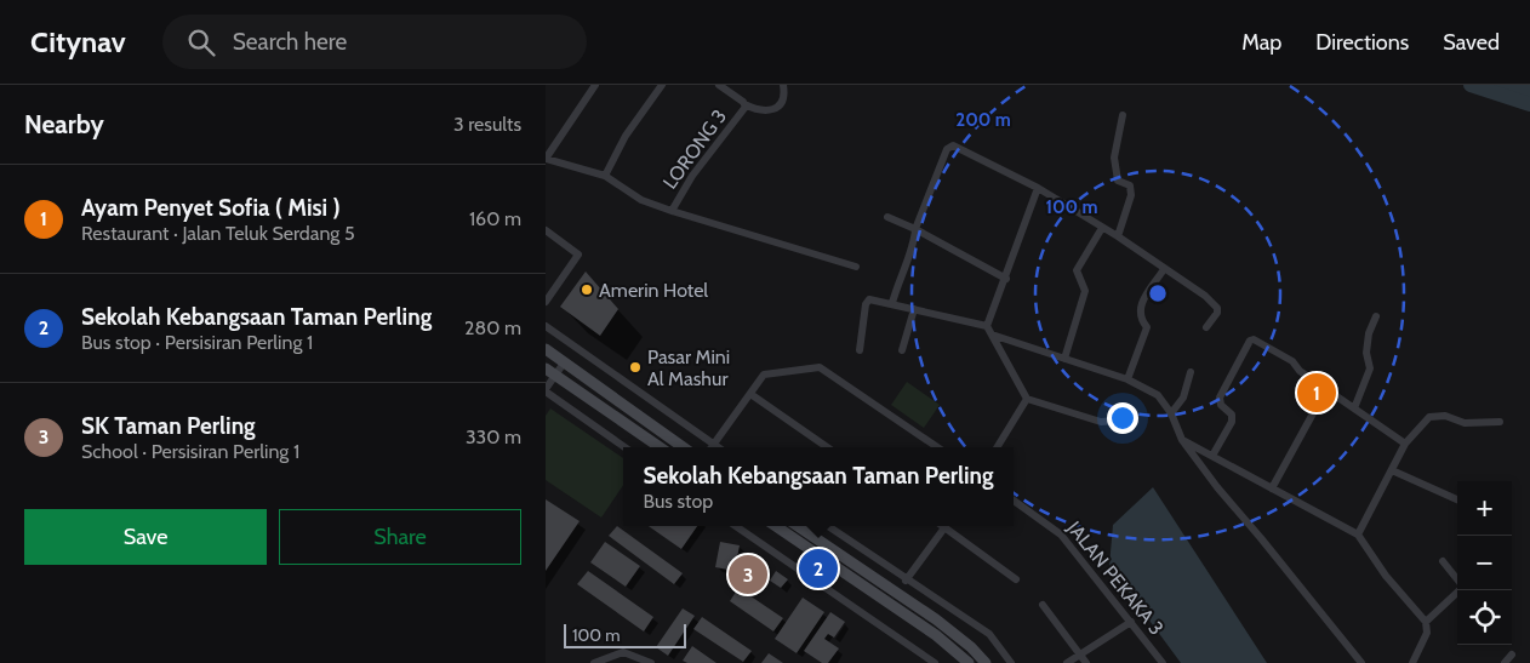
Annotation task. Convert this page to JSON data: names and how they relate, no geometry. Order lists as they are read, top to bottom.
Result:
{
  "streets": {
    "street": ["LORONG 3", "JALAN PEKAKA 3"]
  },
  "places": ["Amerin Hotel", "Pasar Mini Al Mashur"],
  "scale_bar": "100 m",
  "page": {
    "header": "Citynav",
    "search": "Search here",
    "nav": ["Map", "Directions", "Saved"],
    "heading": ["Nearby", "3 results"],
    "list": [
      {
        "mark": "1",
        "name": "Ayam Penyet Sofia ( Misi )",
        "note": "Restaurant · Jalan Teluk Serdang 5",
        "value": "160 m"
      },
      {
        "mark": "2",
        "name": "Sekolah Kebangsaan Taman Perling",
        "note": "Bus stop · Persisiran Perling 1",
        "value": "280 m"
      },
      {
        "mark": "3",
        "name": "SK Taman Perling",
        "note": "School · Persisiran Perling 1",
        "value": "330 m"
      }
    ],
    "pins": ["1", "2", "3"],
    "popup": ["Sekolah Kebangsaan Taman Perling", "Bus stop"],
    "map_buttons": ["+", "−"],
    "buttons": ["Save", "Share"],
    "scale": "100 m"
  },
  "rings": ["200 m", "100 m"]
}
